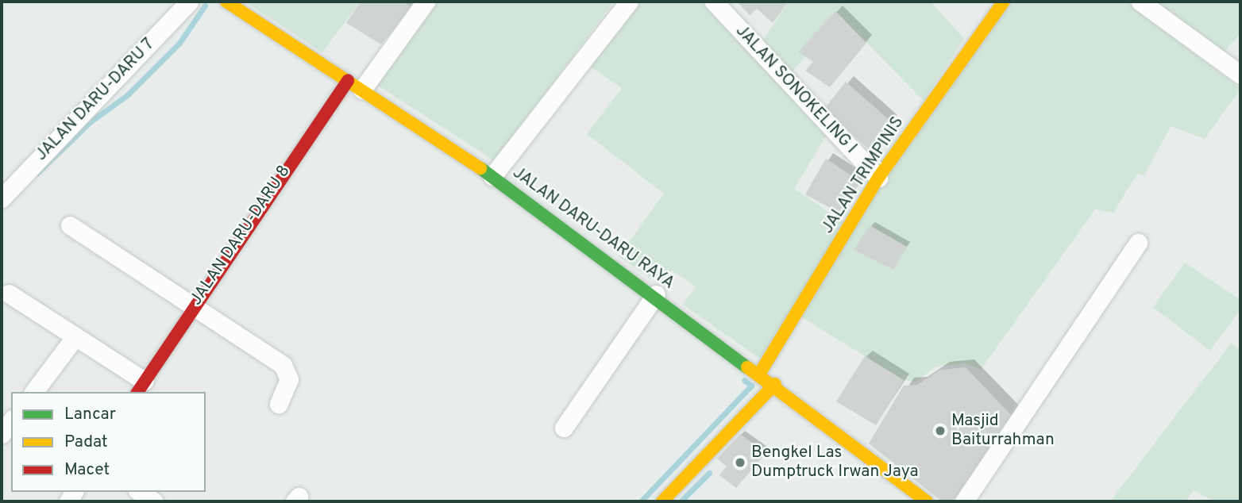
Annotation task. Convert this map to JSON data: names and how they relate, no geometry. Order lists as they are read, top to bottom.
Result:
{
  "streets": {
    "street": [
      "JALAN SONOKELING I",
      "JALAN DARU-DARU 7",
      "JALAN TRIMPINIS",
      "JALAN DARU-DARU RAYA",
      "JALAN DARU-DARU 8"
    ]
  },
  "crossings": [
    ["JALAN SONOKELING I", "JALAN TRIMPINIS"],
    ["JALAN TRIMPINIS", "JALAN DARU-DARU RAYA"],
    ["JALAN DARU-DARU RAYA", "JALAN DARU-DARU 8"]
  ],
  "places": ["Masjid Baiturrahman", "Bengkel Las Dumptruck Irwan Jaya"],
  "legend": ["Lancar", "Padat", "Macet"]
}
